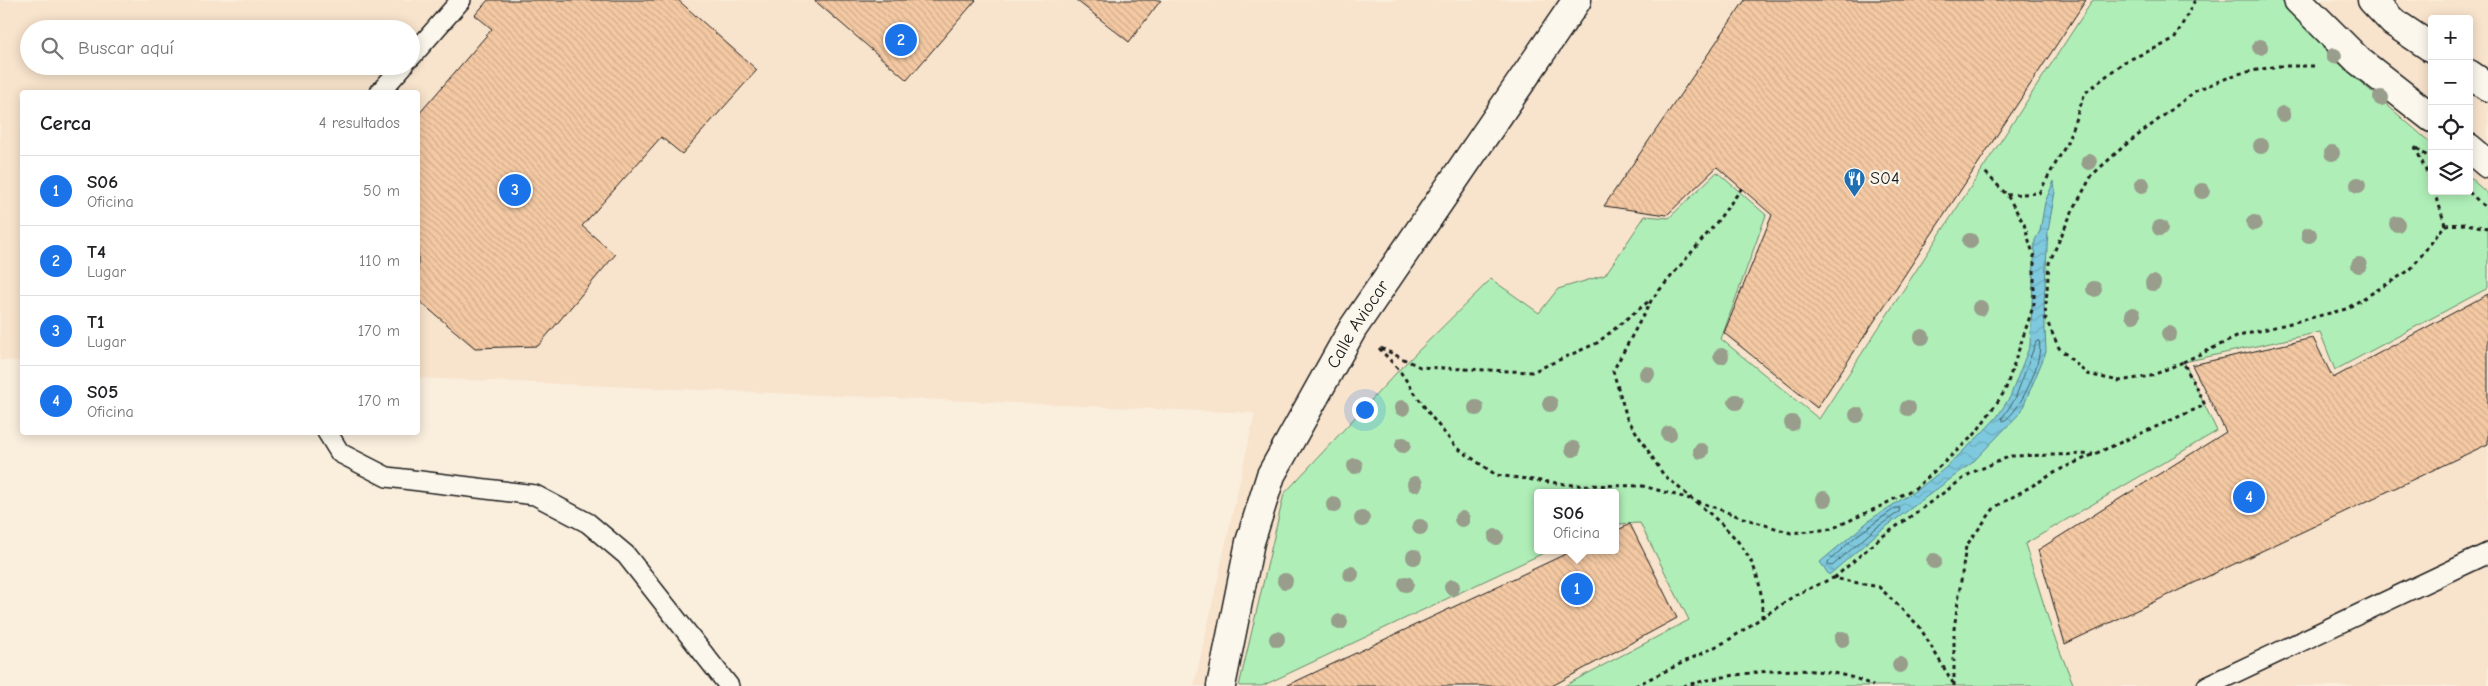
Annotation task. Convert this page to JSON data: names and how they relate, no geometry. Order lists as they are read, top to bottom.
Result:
{
  "streets": {
    "street": ["Calle Aviocar"]
  },
  "places": {
    "restaurant": ["S04"]
  },
  "page": {
    "map_buttons": ["+", "−"],
    "search": "Buscar aquí",
    "pins": [
      "2",
      "3",
      "4",
      "1"
    ],
    "heading": ["Cerca", "4 resultados"],
    "list": [
      {
        "mark": "1",
        "name": "S06",
        "note": "Oficina",
        "value": "50 m"
      },
      {
        "mark": "2",
        "name": "T4",
        "note": "Lugar",
        "value": "110 m"
      },
      {
        "mark": "3",
        "name": "T1",
        "note": "Lugar",
        "value": "170 m"
      },
      {
        "mark": "4",
        "name": "S05",
        "note": "Oficina",
        "value": "170 m"
      }
    ],
    "popup": ["S06", "Oficina"]
  }
}
